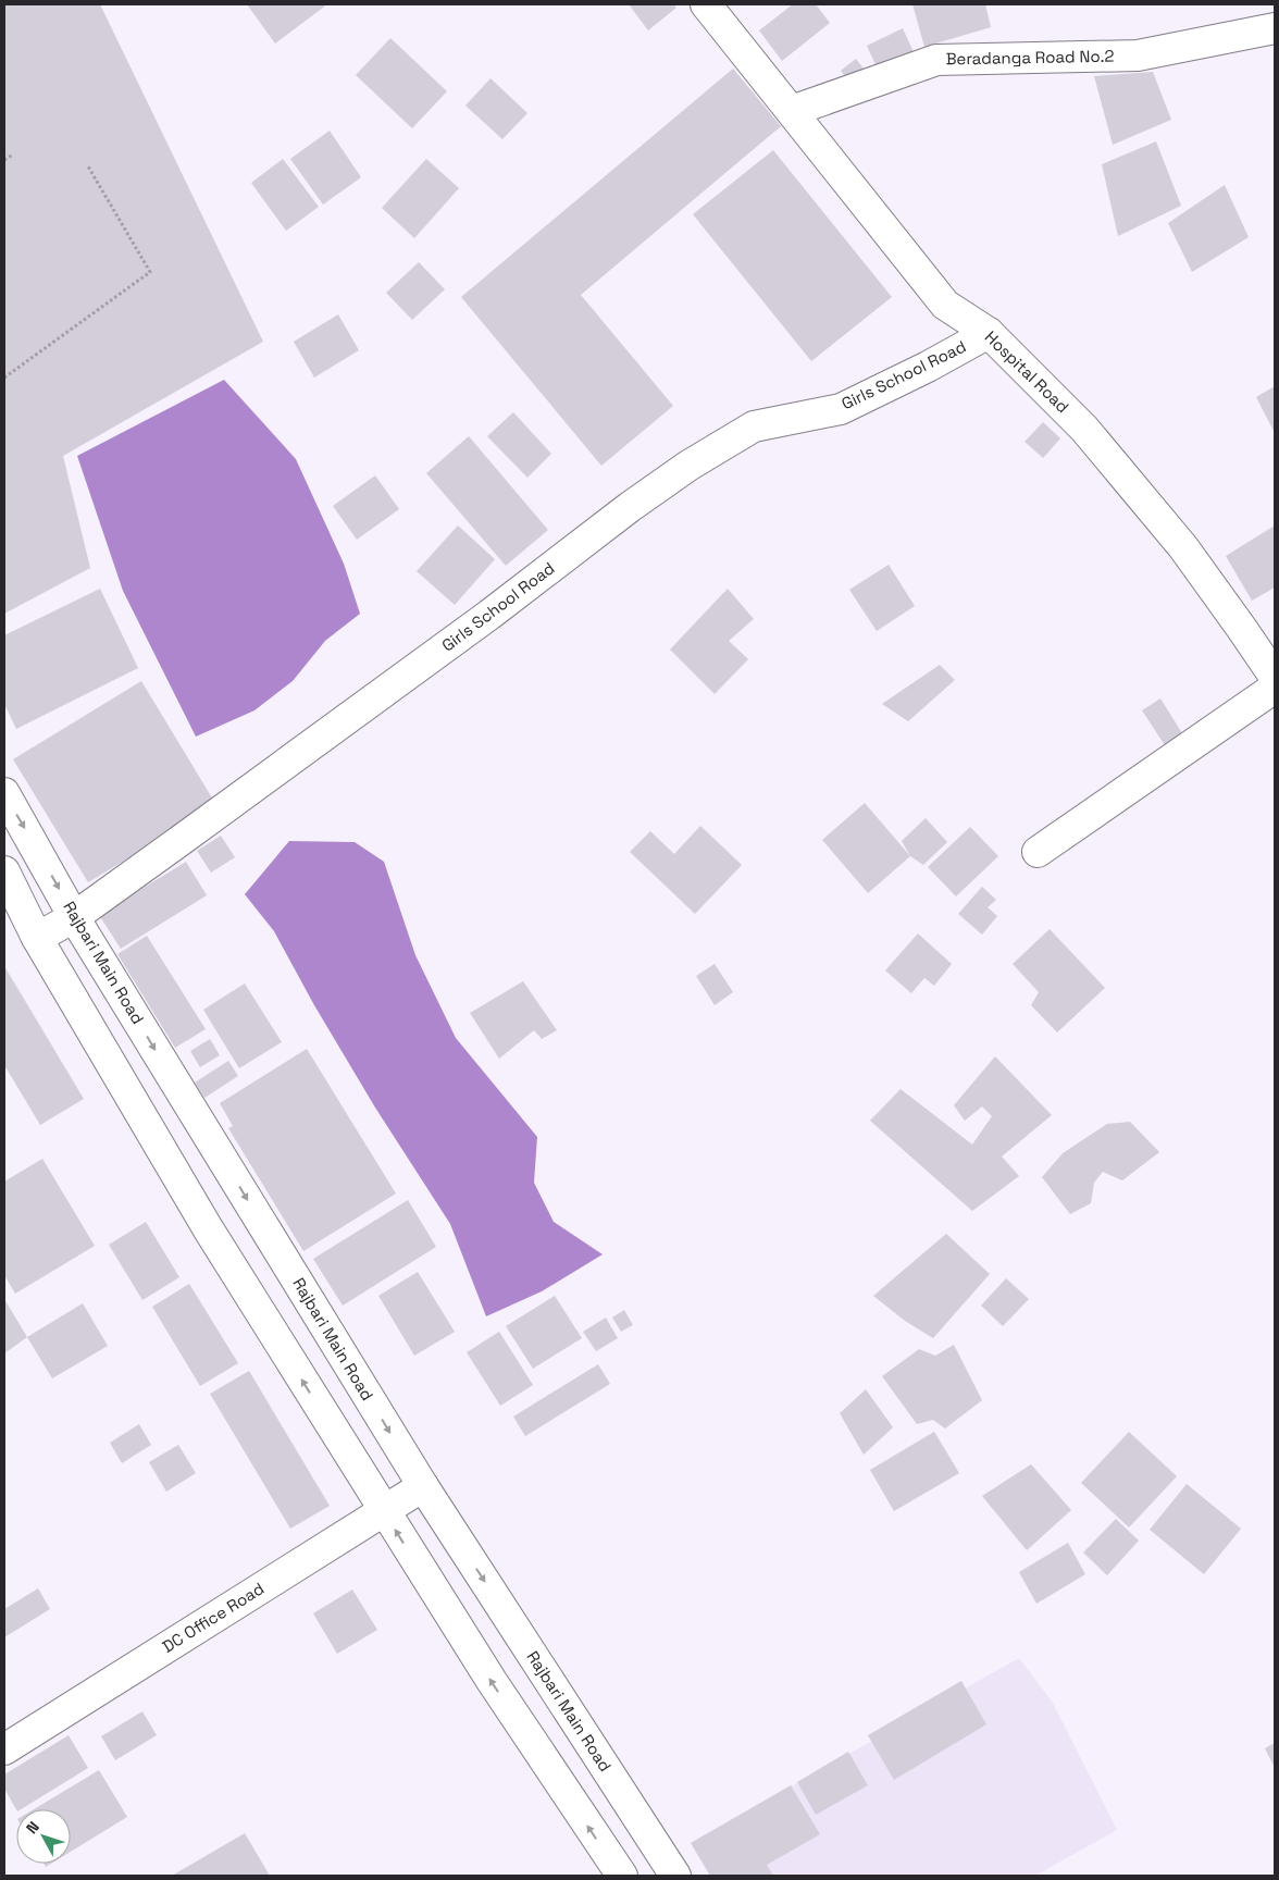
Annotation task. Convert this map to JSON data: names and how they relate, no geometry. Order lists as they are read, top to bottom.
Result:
{
  "streets": {
    "street": [
      "Beradanga Road No.2",
      "Hospital Road",
      "Girls School Road",
      "Rajbari Main Road",
      "DC Office Road"
    ]
  },
  "crossings": [
    ["Beradanga Road No.2", "Hospital Road"],
    ["Hospital Road", "Girls School Road"],
    ["Girls School Road", "Rajbari Main Road"],
    ["Rajbari Main Road", "DC Office Road"]
  ],
  "north": "top left"
}
